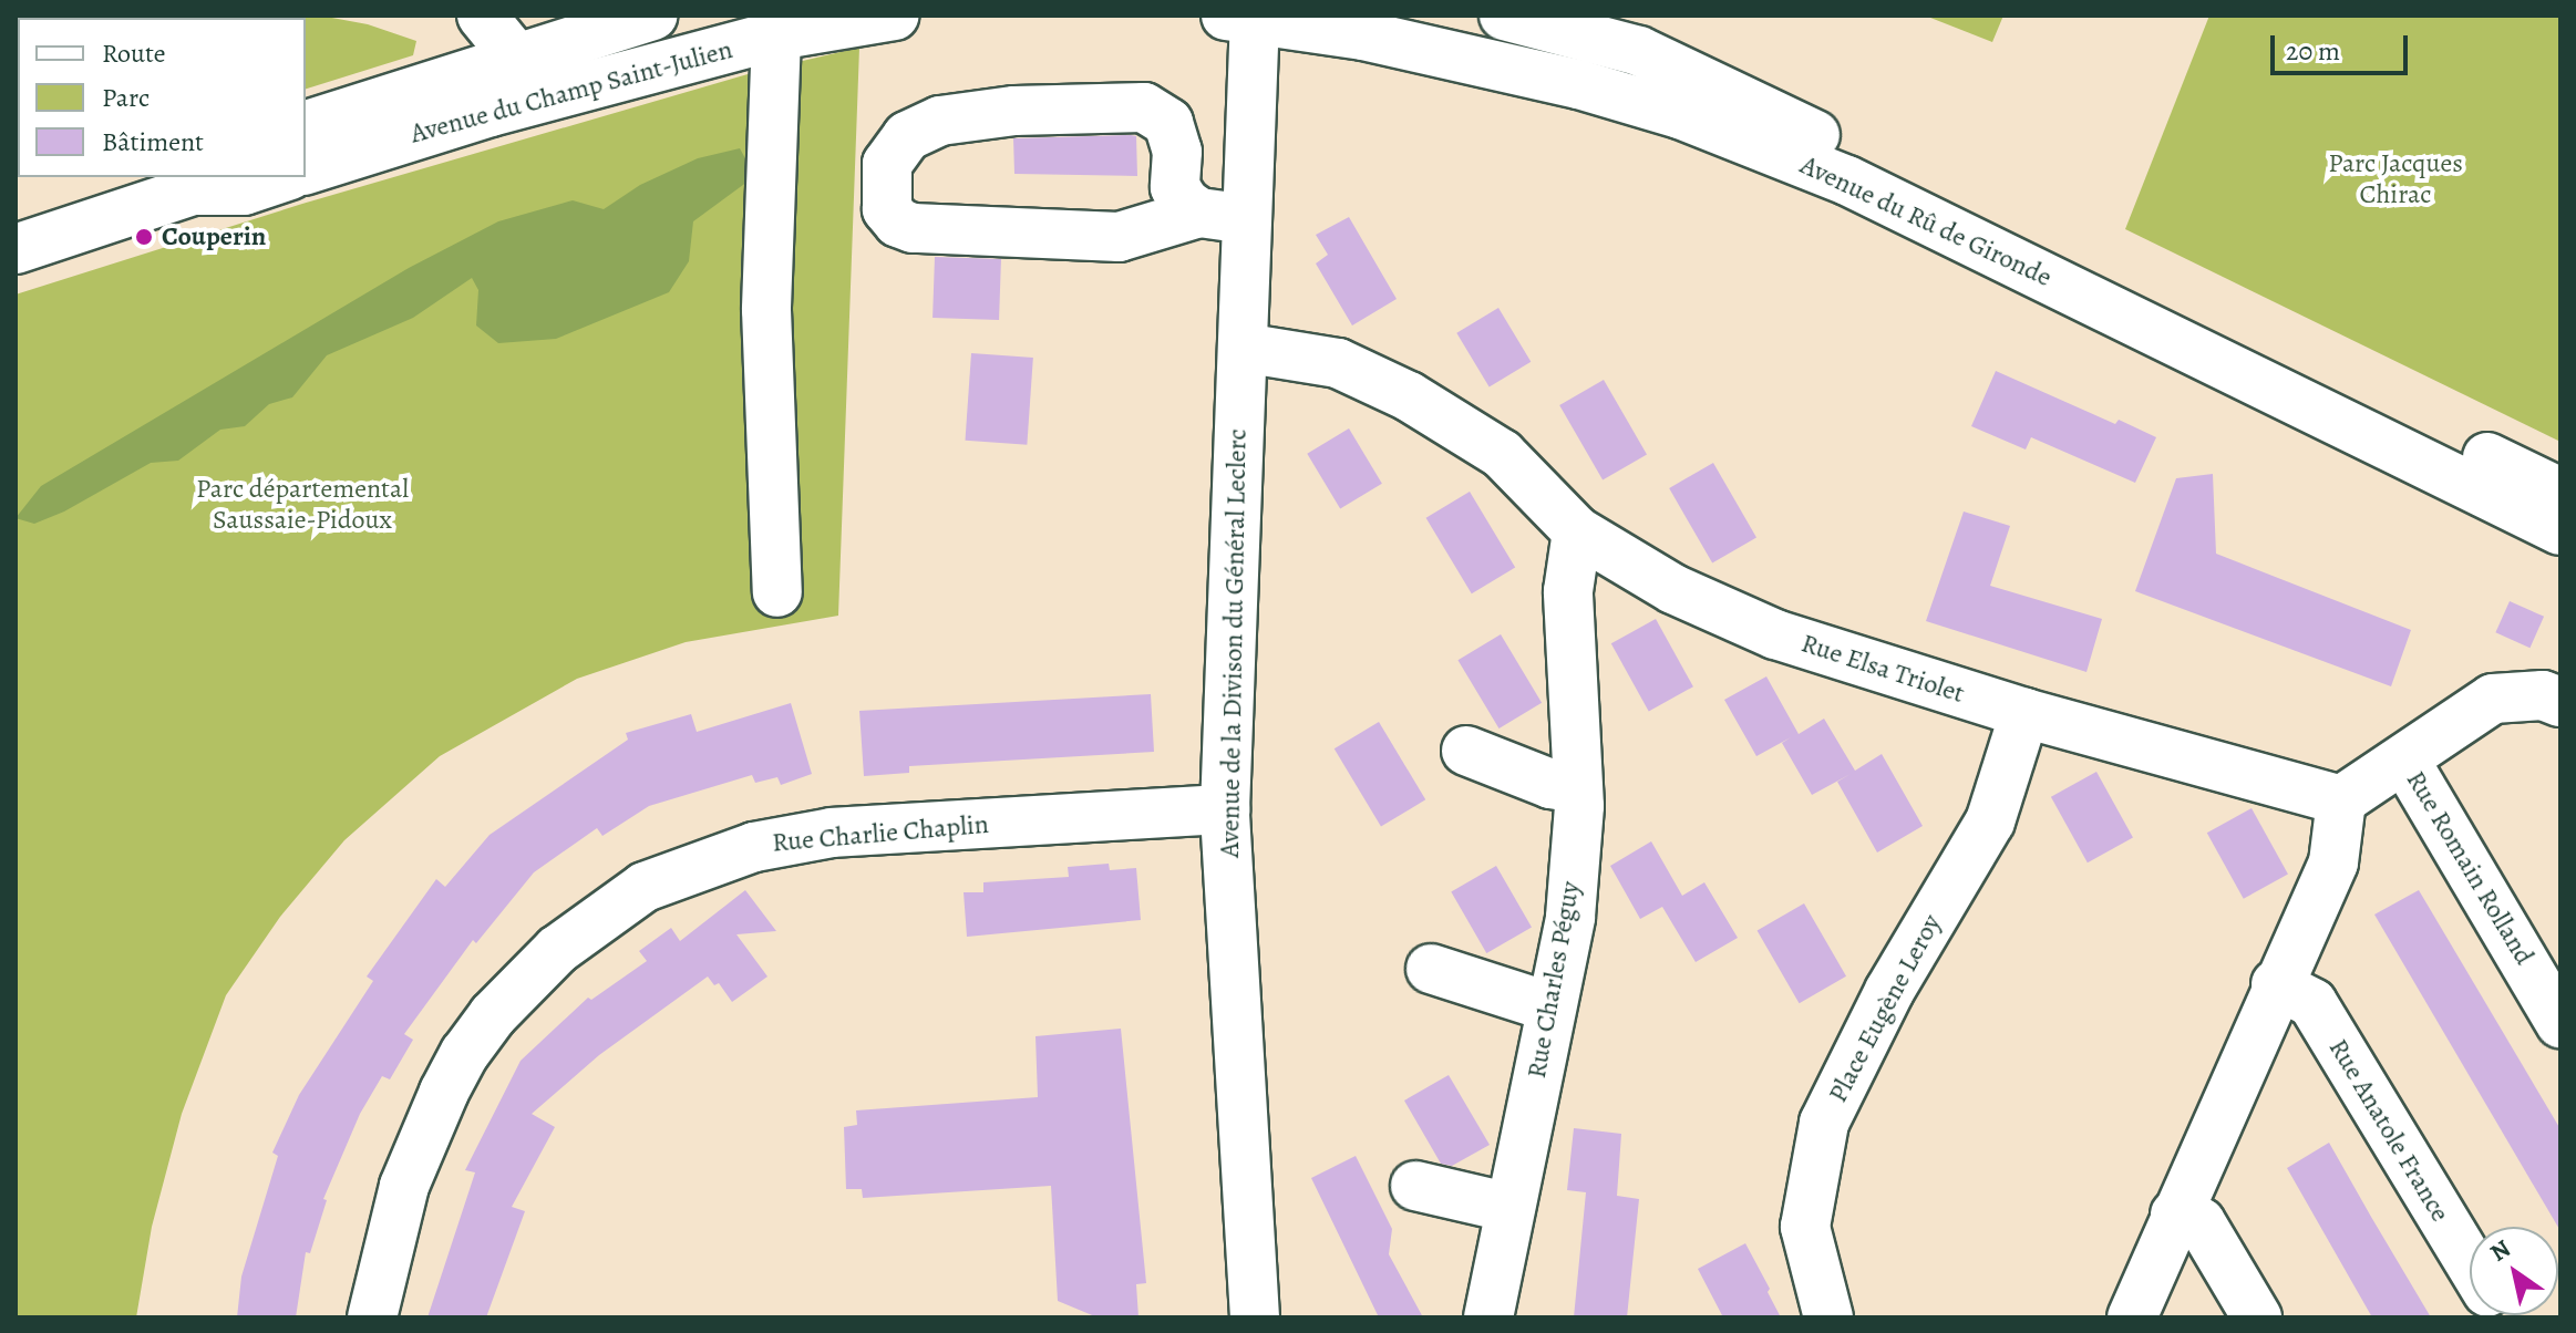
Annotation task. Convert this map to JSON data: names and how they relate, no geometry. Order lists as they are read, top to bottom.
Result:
{
  "streets": {
    "street": [
      "Avenue du Champ Saint-Julien",
      "Avenue du Rû de Gironde",
      "Avenue de la Divison du Général Leclerc",
      "Rue Elsa Triolet",
      "Rue Charlie Chaplin",
      "Rue Romain Rolland",
      "Rue Charles Péguy",
      "Place Eugène Leroy",
      "Rue Anatole France"
    ]
  },
  "crossings": [
    ["Avenue du Rû de Gironde", "Avenue de la Divison du Général Leclerc"],
    ["Avenue de la Divison du Général Leclerc", "Rue Elsa Triolet"],
    ["Avenue de la Divison du Général Leclerc", "Rue Charlie Chaplin"],
    ["Rue Elsa Triolet", "Rue Charles Péguy"],
    ["Rue Elsa Triolet", "Place Eugène Leroy"]
  ],
  "parks": ["Parc Jacques Chirac", "Parc départemental Saussaie-Pidoux"],
  "places": ["Couperin"],
  "legend": ["Route", "Parc", "Bâtiment"],
  "scale_bar": "20 m",
  "north": "top left"
}
